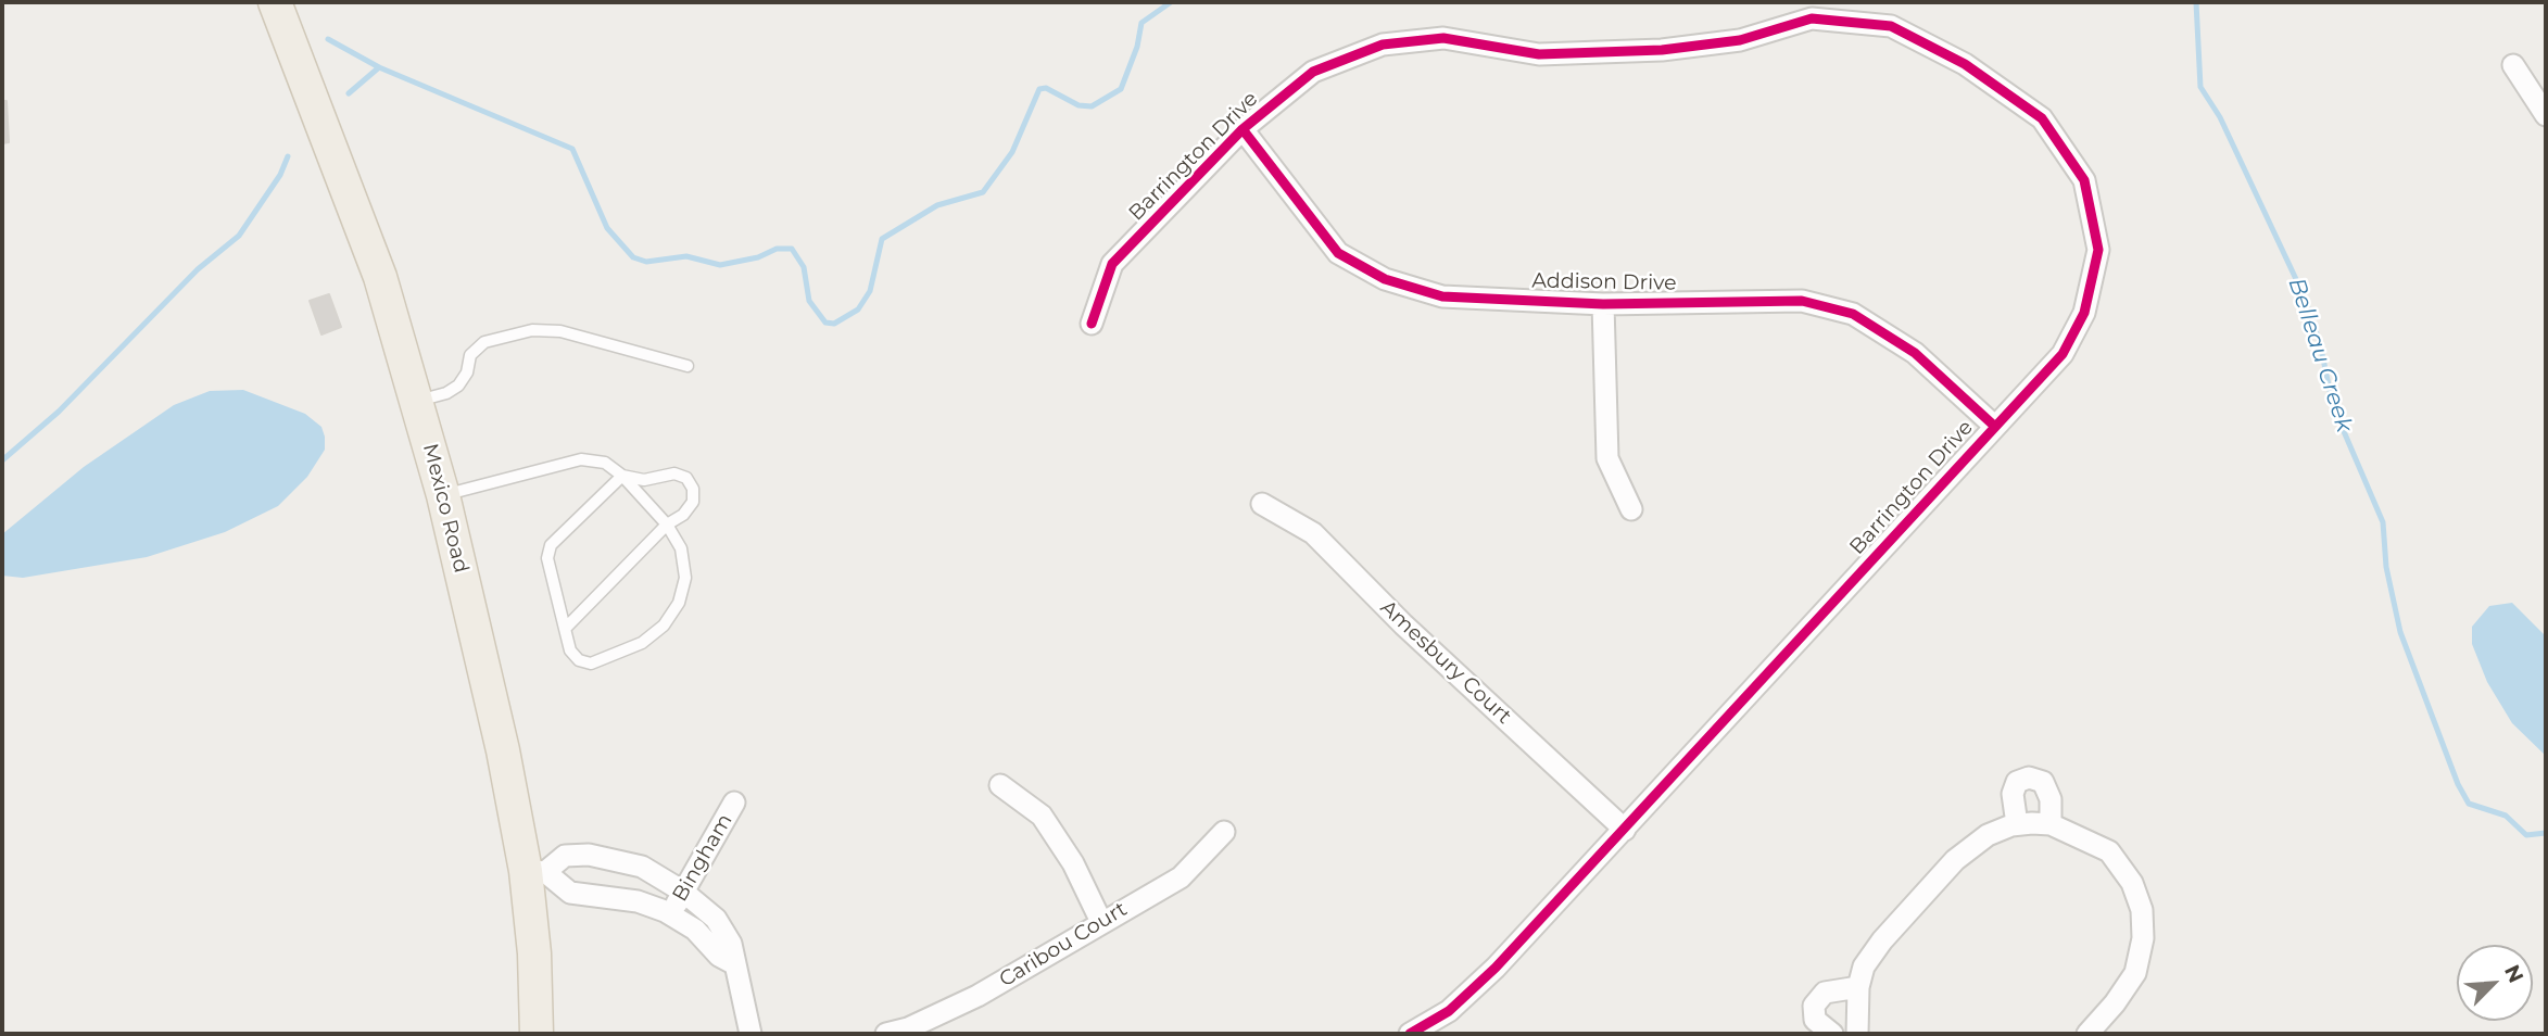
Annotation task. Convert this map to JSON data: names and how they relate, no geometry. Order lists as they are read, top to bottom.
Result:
{
  "streets": {
    "main road": ["Mexico Road"],
    "street": [
      "Barrington Drive",
      "Addison Drive",
      "Amesbury Court",
      "Bingham",
      "Caribou Court"
    ]
  },
  "crossings": [
    ["Barrington Drive", "Addison Drive"],
    ["Barrington Drive", "Amesbury Court"]
  ],
  "water": ["Belleau Creek"],
  "north": "top right"
}
